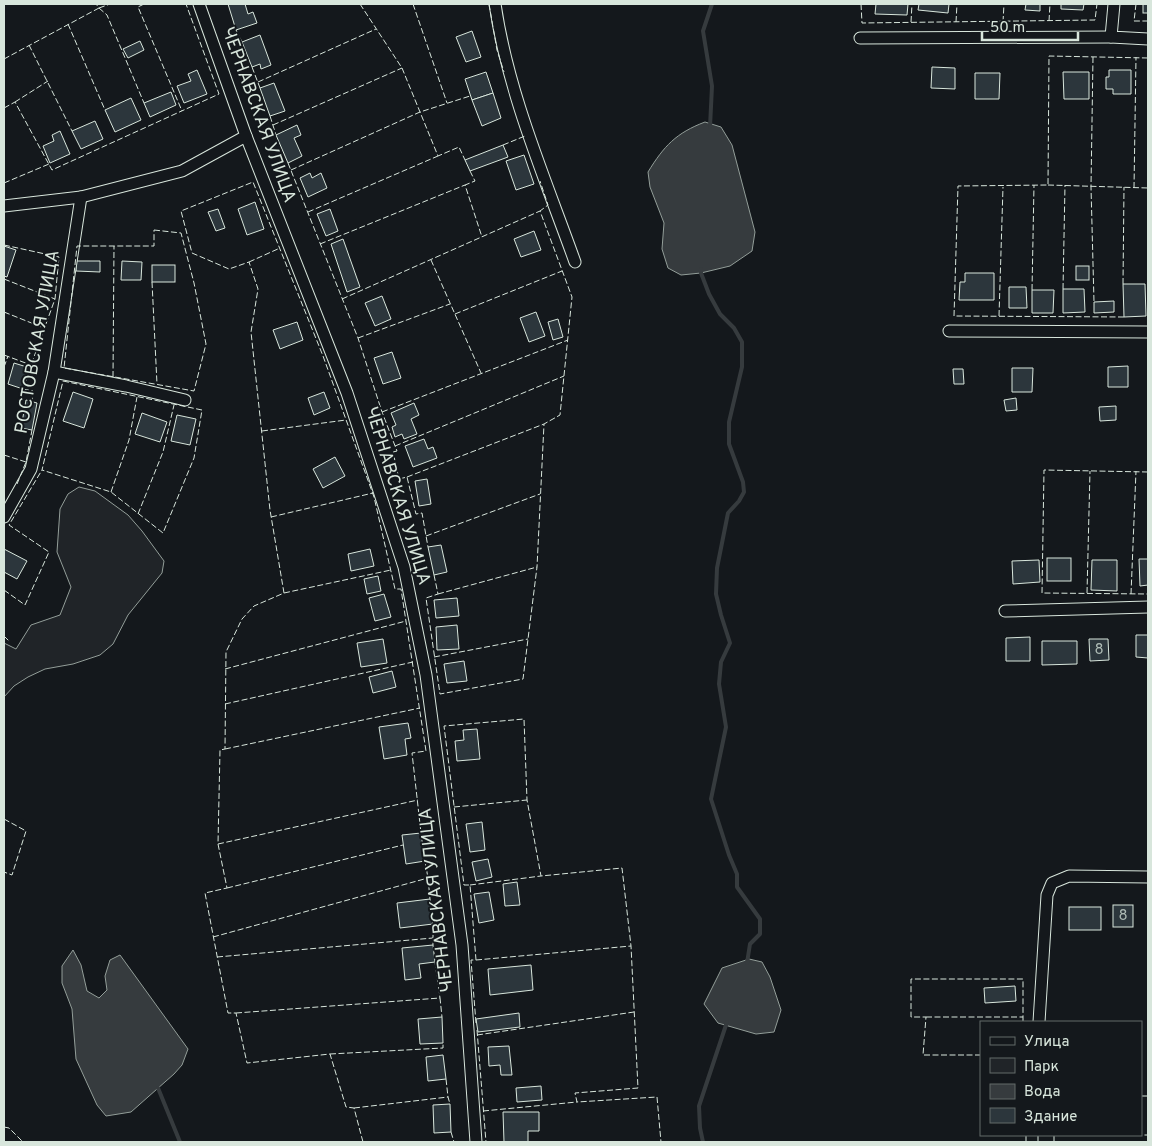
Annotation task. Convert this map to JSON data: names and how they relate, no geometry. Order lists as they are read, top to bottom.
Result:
{
  "streets": {
    "street": ["ЧЕРНАВСКАЯ УЛИЦА", "РОСТОВСКАЯ УЛИЦА"]
  },
  "house_numbers": ["8", "8"],
  "legend": [
    "Улица",
    "Парк",
    "Вода",
    "Здание"
  ],
  "scale_bar": "50 m"
}
